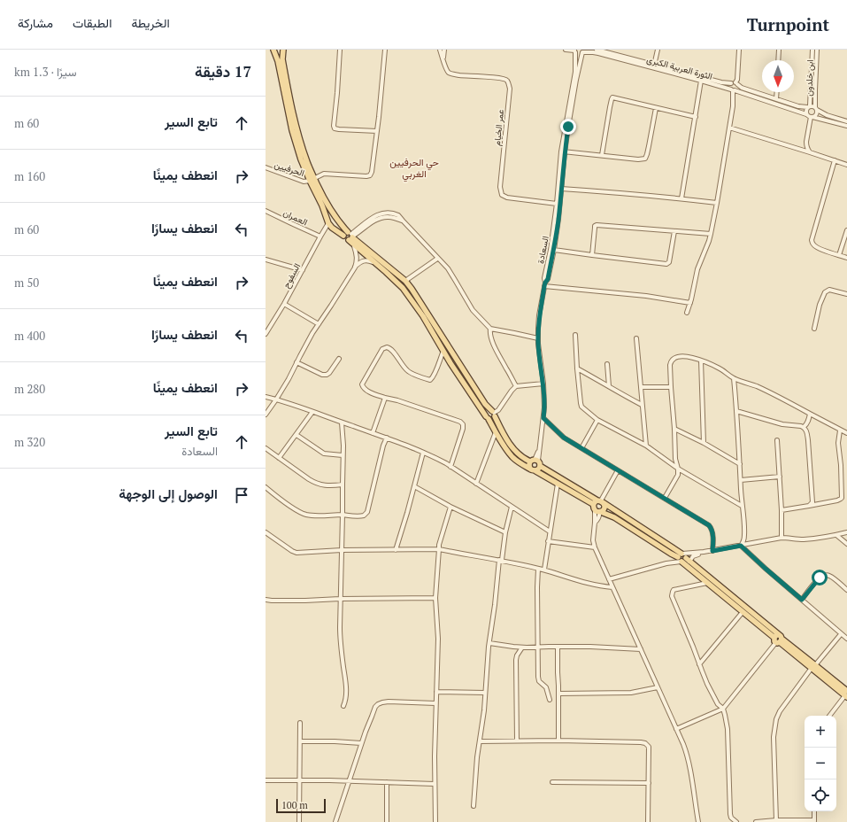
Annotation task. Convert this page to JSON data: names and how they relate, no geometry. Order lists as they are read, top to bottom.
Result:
{
  "streets": {
    "street": [
      "الثورة العربية الكبرى",
      "ابن خلدون",
      "عمر الخيام",
      "الحرفيين",
      "العمران",
      "السعادة",
      "السفوح"
    ]
  },
  "crossings": [
    ["الثورة العربية الكبرى", "ابن خلدون"],
    ["الثورة العربية الكبرى", "السعادة"],
    ["عمر الخيام", "السعادة"],
    ["العمران", "السفوح"]
  ],
  "districts": ["حي الحرفيين الغربي"],
  "scale_bar": "100 m",
  "north": "bottom",
  "page": {
    "header": "Turnpoint",
    "nav": ["الخريطة", "الطبقات", "مشاركة"],
    "heading": ["17 دقيقة", "سيرًا · 1.3 km"],
    "list": [
      ["تابع السير", "60 m"],
      ["انعطف يمينًا", "160 m"],
      ["انعطف يسارًا", "60 m"],
      ["انعطف يمينًا", "50 m"],
      ["انعطف يسارًا", "400 m"],
      ["انعطف يمينًا", "280 m"],
      ["تابع السير", "السعادة", "320 m"],
      "الوصول إلى الوجهة"
    ],
    "map_buttons": ["+", "−"],
    "scale": "100 m"
  }
}
